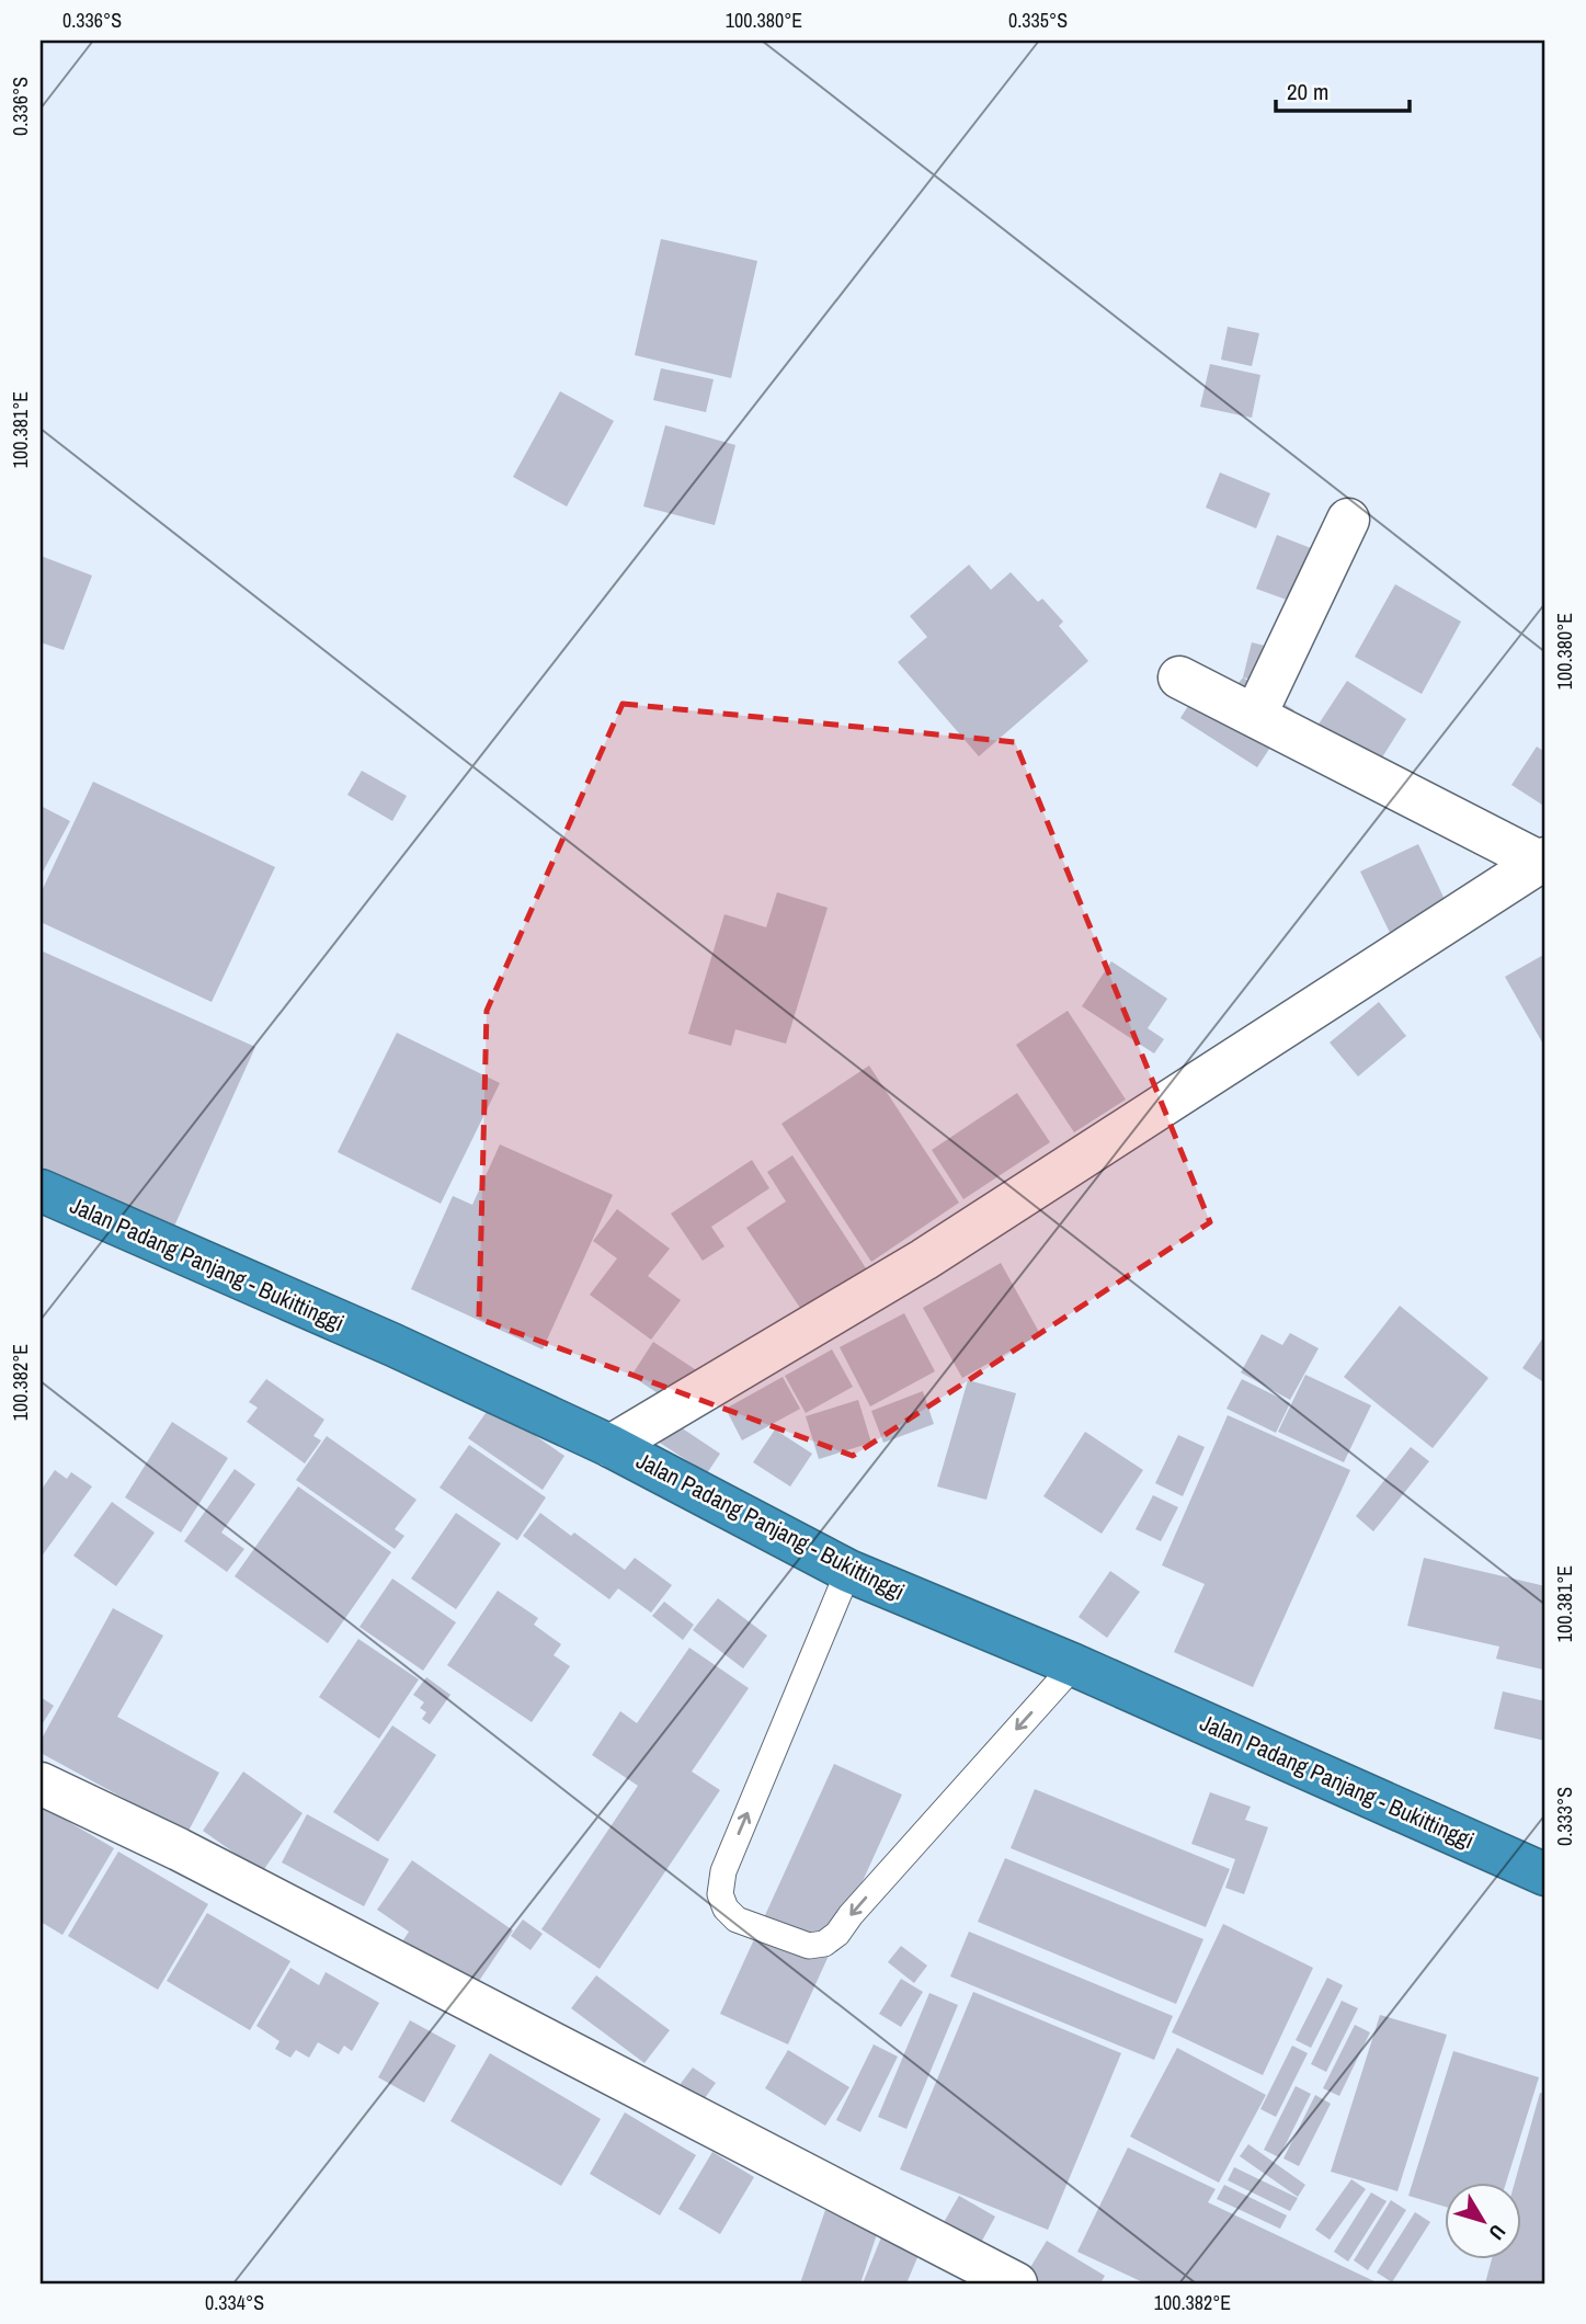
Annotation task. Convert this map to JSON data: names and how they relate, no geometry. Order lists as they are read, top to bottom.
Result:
{
  "streets": {
    "highway": ["Jalan Padang Panjang - Bukittinggi"]
  },
  "scale_bar": "20 m",
  "north": "bottom right",
  "coordinates": [
    "0.336°S",
    "100.380°E",
    "0.335°S",
    "100.381°E",
    "100.382°E",
    "0.333°S",
    "0.334°S"
  ]
}
